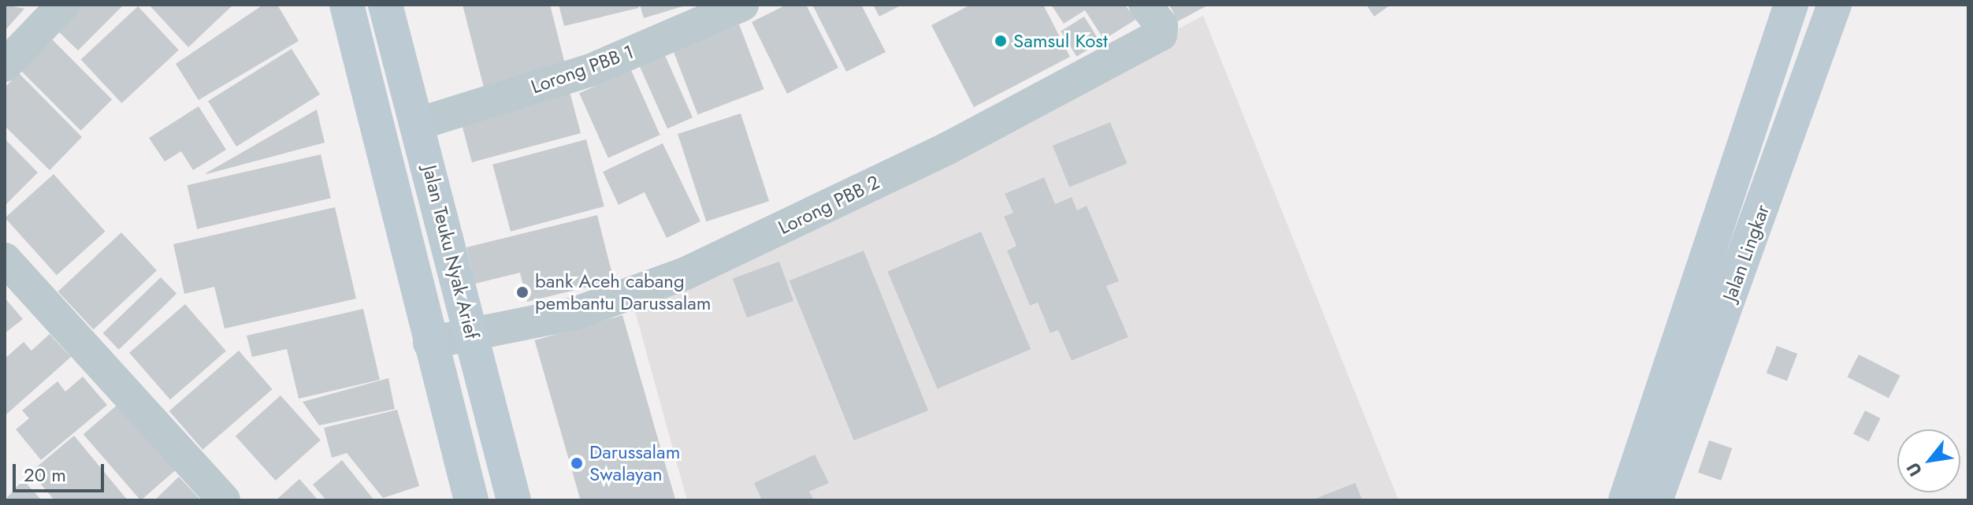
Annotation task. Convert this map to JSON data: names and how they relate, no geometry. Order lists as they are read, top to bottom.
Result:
{
  "streets": {
    "street": [
      "Lorong PBB 1",
      "Lorong PBB 2",
      "Jalan Teuku Nyak Arief",
      "Jalan Lingkar"
    ]
  },
  "crossings": [
    ["Lorong PBB 1", "Jalan Teuku Nyak Arief"],
    ["Lorong PBB 2", "Jalan Teuku Nyak Arief"]
  ],
  "places": ["Samsul Kost", "bank Aceh cabang pembantu Darussalam", "Darussalam Swalayan"],
  "scale_bar": "20 m",
  "north": "bottom left"
}
